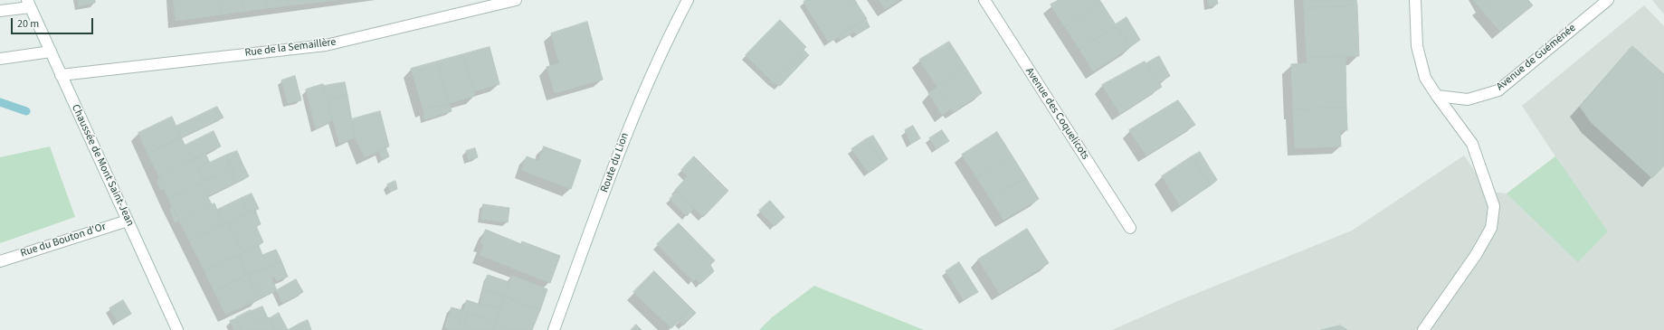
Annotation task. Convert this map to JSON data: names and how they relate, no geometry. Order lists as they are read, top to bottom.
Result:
{
  "streets": {
    "street": [
      "Rue de la Semaillère",
      "Avenue de Guéménée",
      "Avenue des Coquelicots",
      "Route du Lion",
      "Chaussée de Mont Saint-Jean",
      "Rue du Bouton d'Or"
    ]
  },
  "crossings": [
    ["Rue de la Semaillère", "Chaussée de Mont Saint-Jean"],
    ["Chaussée de Mont Saint-Jean", "Rue du Bouton d'Or"]
  ],
  "scale_bar": "20 m"
}
